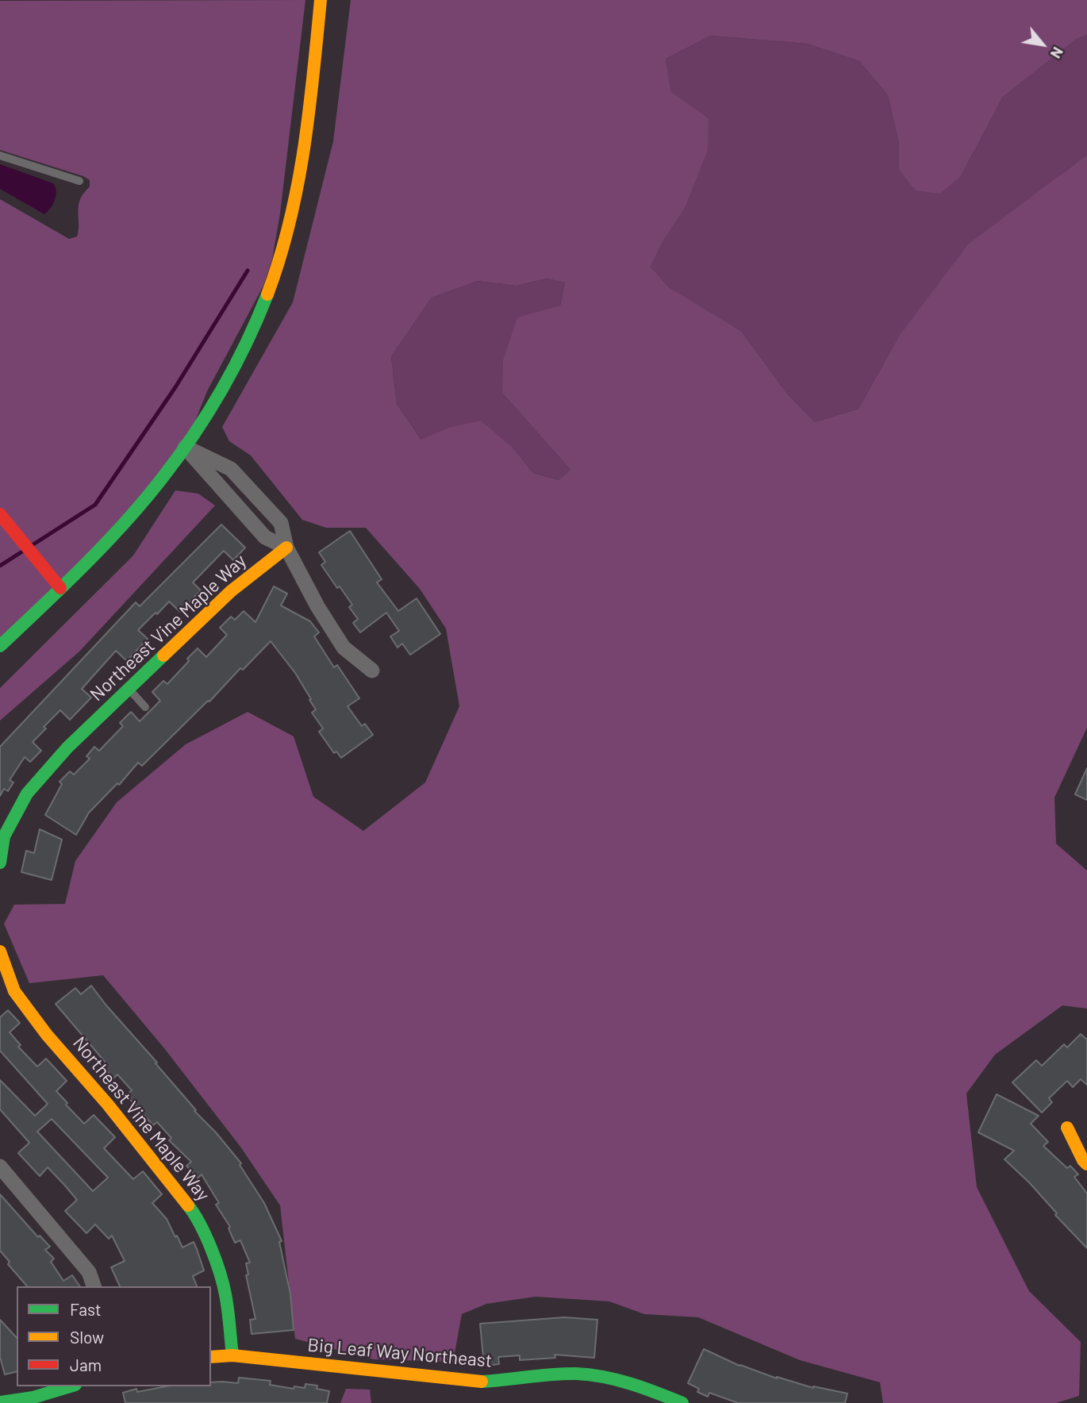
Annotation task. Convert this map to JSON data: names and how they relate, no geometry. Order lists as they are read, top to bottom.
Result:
{
  "streets": {
    "street": ["Northeast Vine Maple Way", "Big Leaf Way Northeast"]
  },
  "crossings": [
    ["Northeast Vine Maple Way", "Big Leaf Way Northeast"]
  ],
  "legend": ["Fast", "Slow", "Jam"],
  "north": "bottom right"
}
